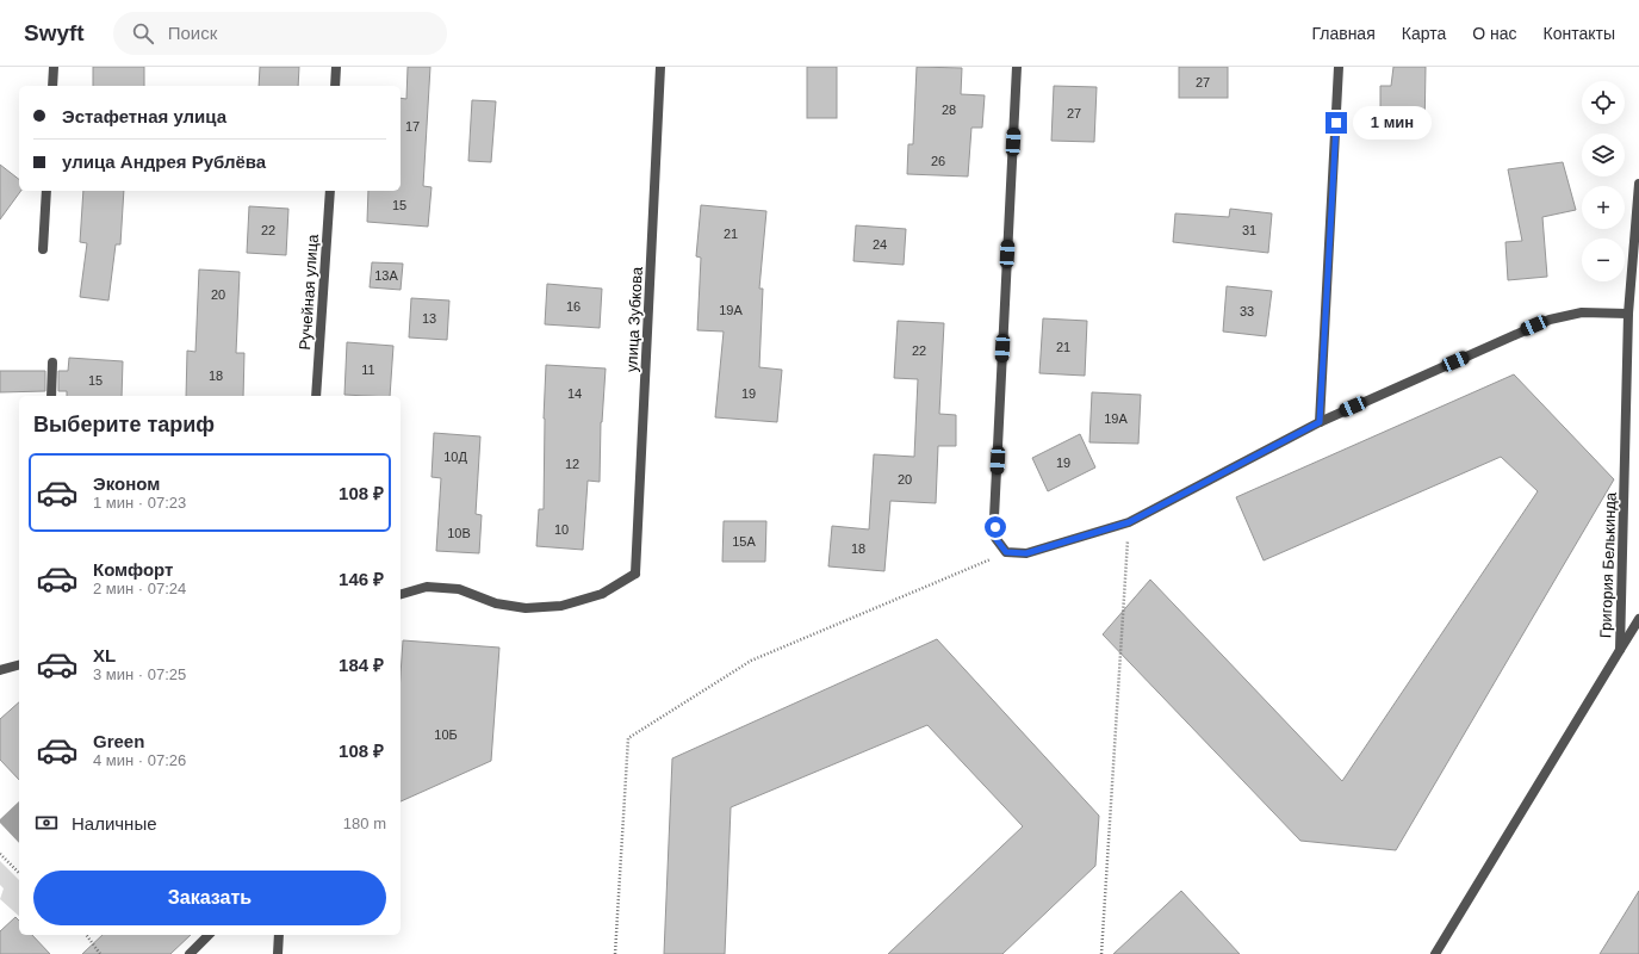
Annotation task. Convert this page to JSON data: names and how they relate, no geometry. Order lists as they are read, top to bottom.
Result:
{
  "streets": {
    "street": ["Ручейная улица", "улица Зубкова", "Григория Белькинда"]
  },
  "house_numbers": [
    "27",
    "28",
    "27",
    "17",
    "26",
    "15",
    "22",
    "31",
    "21",
    "24",
    "13А",
    "20",
    "16",
    "19А",
    "33",
    "13",
    "21",
    "22",
    "11",
    "18",
    "15",
    "14",
    "19",
    "19А",
    "10Д",
    "19",
    "12",
    "20",
    "10",
    "10В",
    "15А",
    "18",
    "10Б"
  ],
  "page": {
    "header": "Swyft",
    "search": "Поиск",
    "nav": [
      "Главная",
      "Карта",
      "О нас",
      "Контакты"
    ],
    "map_buttons": ["+", "−"],
    "banner": ["Эстафетная улица", "улица Андрея Рублёва"],
    "bubble": "1 мин",
    "heading": "Выберите тариф",
    "list": [
      {
        "name": "Эконом",
        "note": "1 мин · 07:23",
        "value": "108 ₽"
      },
      {
        "name": "Комфорт",
        "note": "2 мин · 07:24",
        "value": "146 ₽"
      },
      {
        "name": "XL",
        "note": "3 мин · 07:25",
        "value": "184 ₽"
      },
      {
        "name": "Green",
        "note": "4 мин · 07:26",
        "value": "108 ₽"
      }
    ],
    "pay": ["Наличные", "180 m"],
    "buttons": "Заказать"
  }
}
